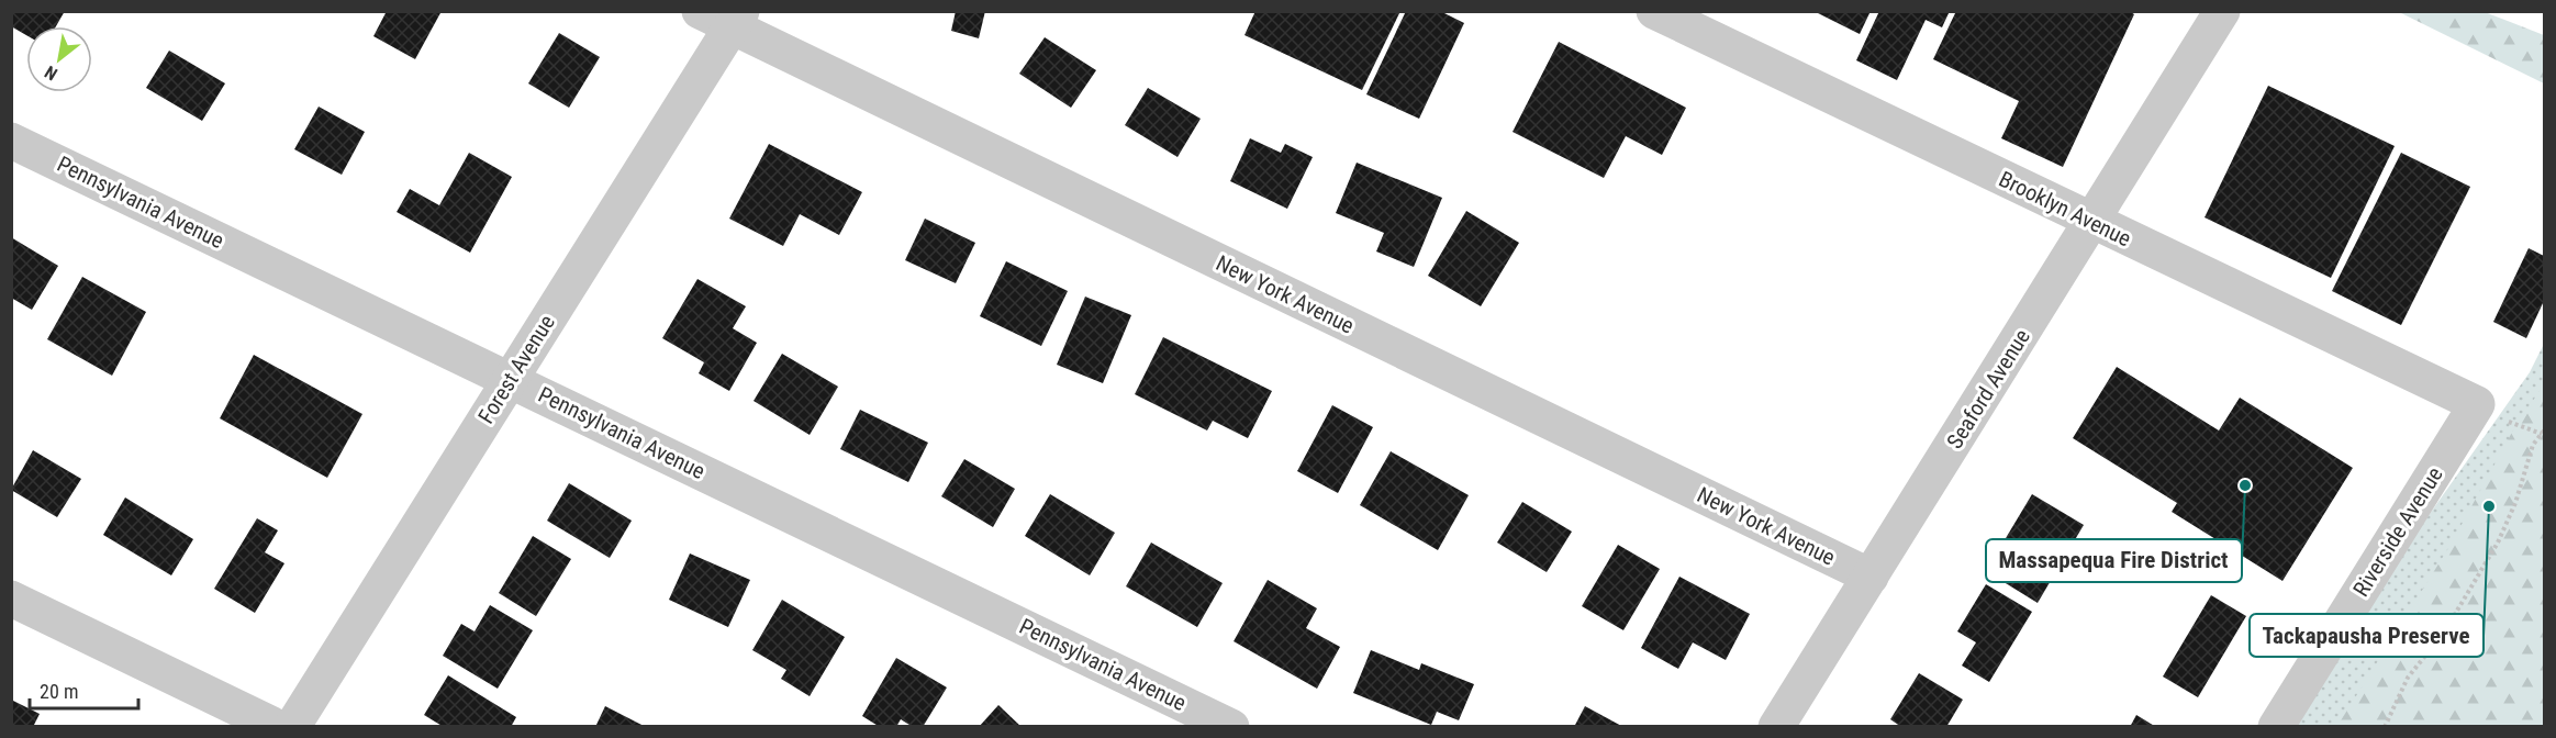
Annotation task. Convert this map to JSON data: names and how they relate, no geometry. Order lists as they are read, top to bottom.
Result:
{
  "streets": {
    "street": [
      "Pennsylvania Avenue",
      "Brooklyn Avenue",
      "New York Avenue",
      "Forest Avenue",
      "Seaford Avenue",
      "Riverside Avenue"
    ]
  },
  "crossings": [
    ["Pennsylvania Avenue", "Forest Avenue"],
    ["Brooklyn Avenue", "Seaford Avenue"],
    ["Brooklyn Avenue", "Riverside Avenue"],
    ["New York Avenue", "Forest Avenue"],
    ["New York Avenue", "Seaford Avenue"]
  ],
  "places": ["Massapequa Fire District", "Tackapausha Preserve"],
  "scale_bar": "20 m",
  "north": "bottom left"
}
